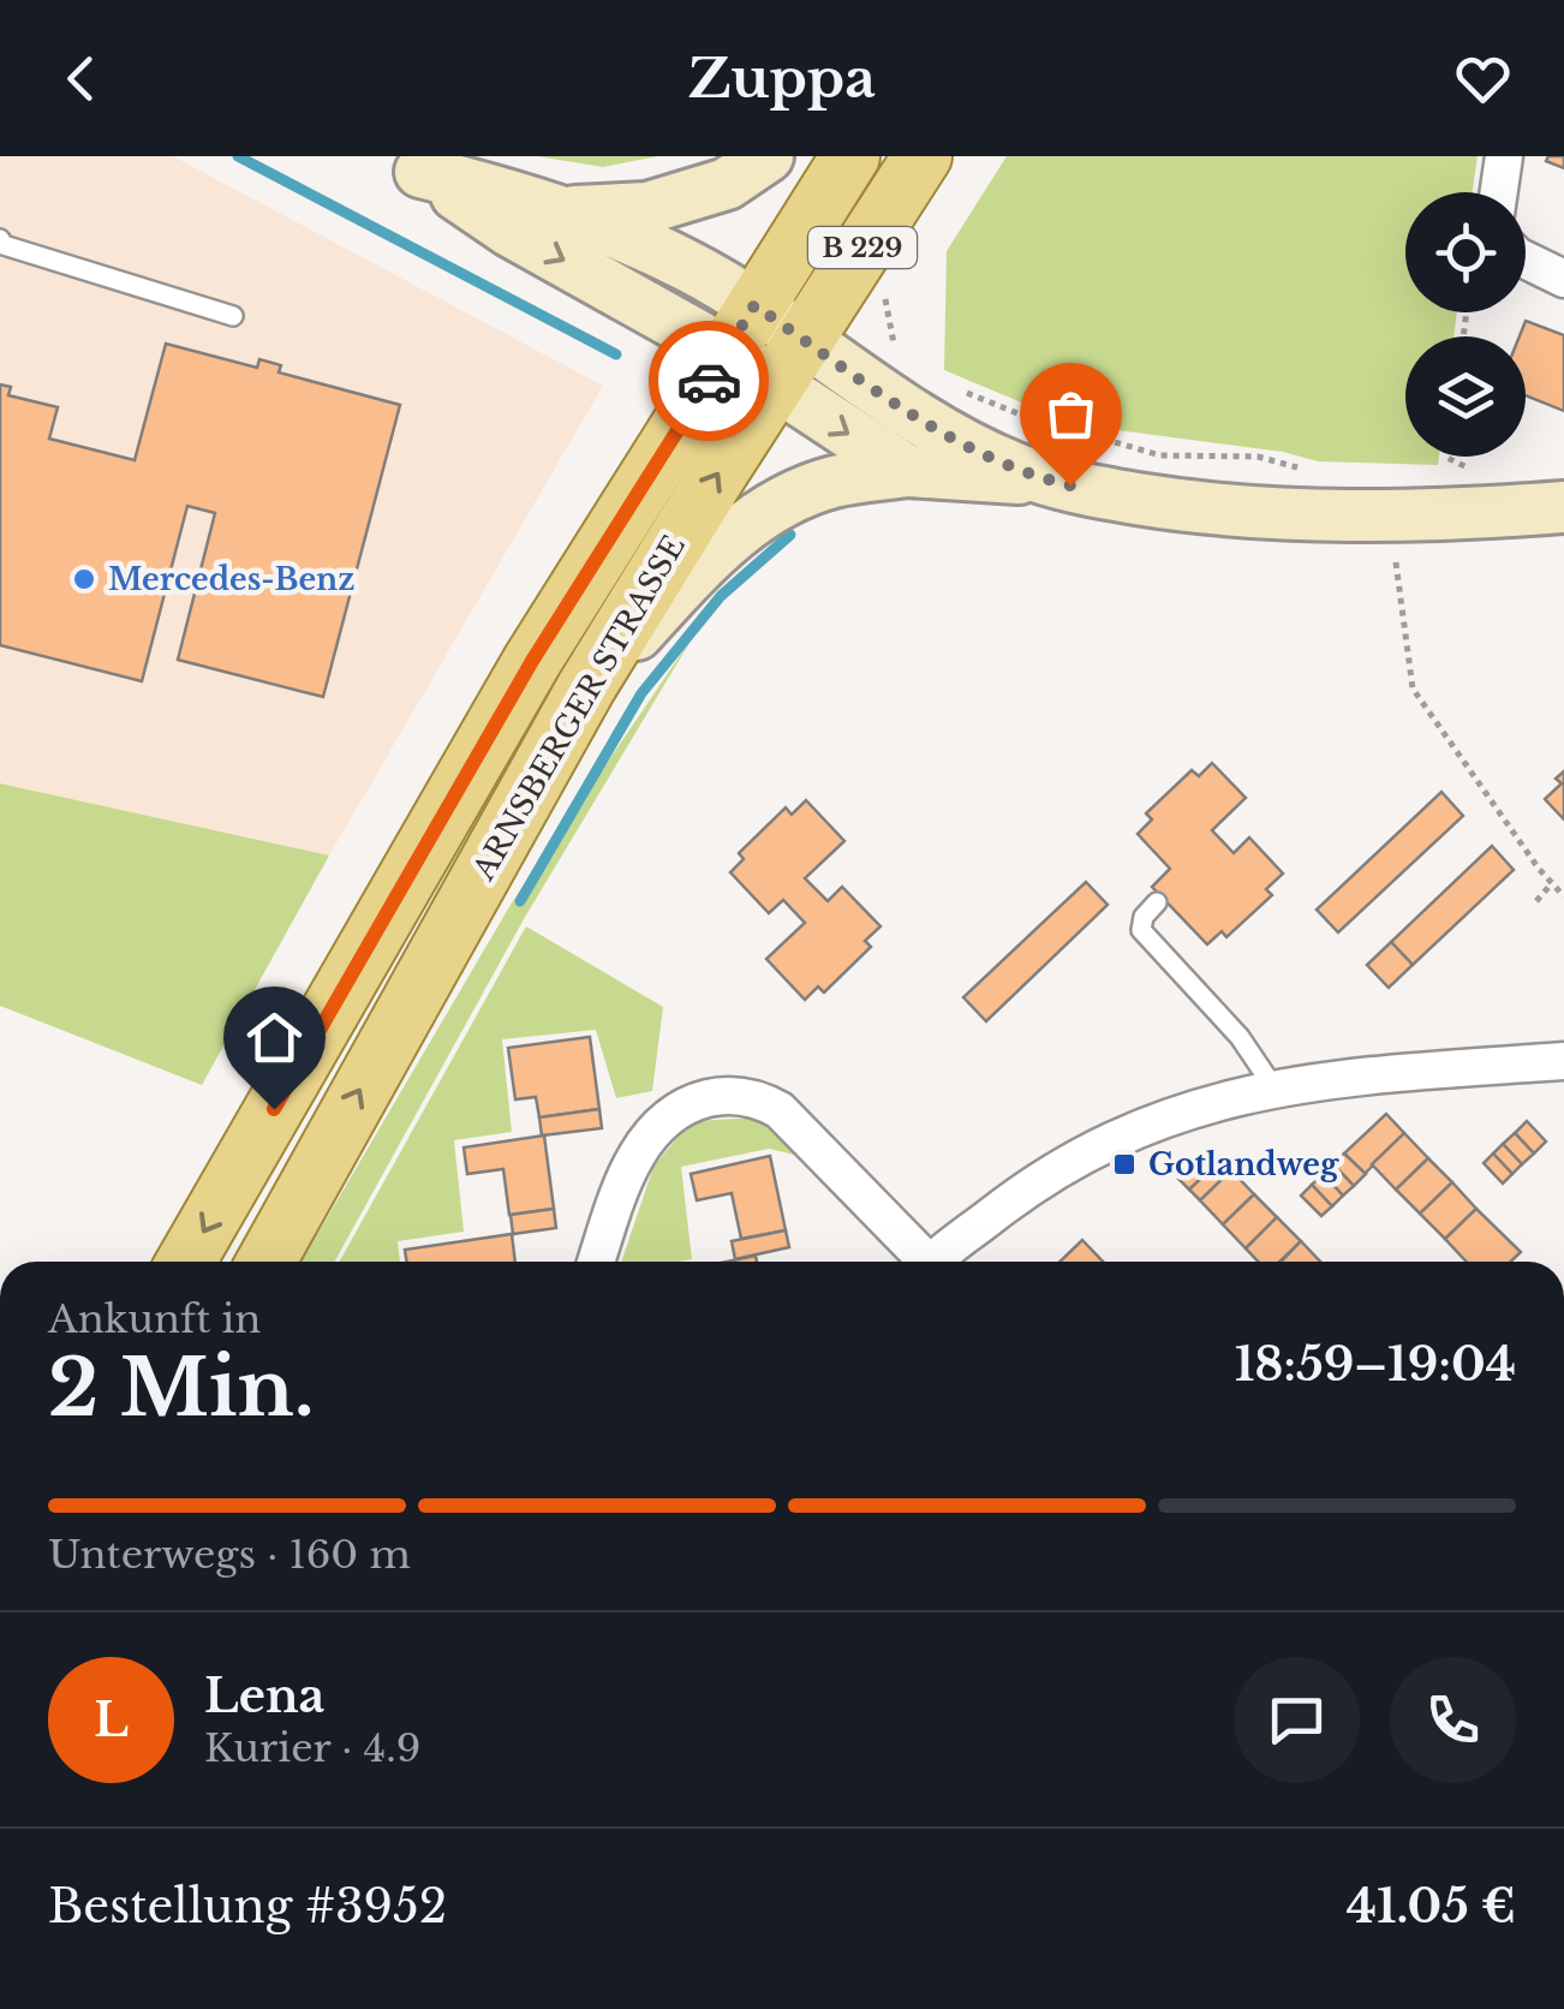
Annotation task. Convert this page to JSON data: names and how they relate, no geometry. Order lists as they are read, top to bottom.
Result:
{
  "streets": {
    "main road": ["B 229", "ARNSBERGER STRASSE"]
  },
  "places": {
    "other": ["Mercedes-Benz"],
    "transit": ["Gotlandweg"]
  },
  "page": {
    "header": "Zuppa",
    "heading": ["2 Min.", "Ankunft in", "18:59–19:04"],
    "panel": [
      "Lena",
      "Kurier · 4.9",
      "Bestellung #3952",
      "41.05 €"
    ],
    "bar": "Unterwegs · 160 m",
    "round": "L"
  }
}
